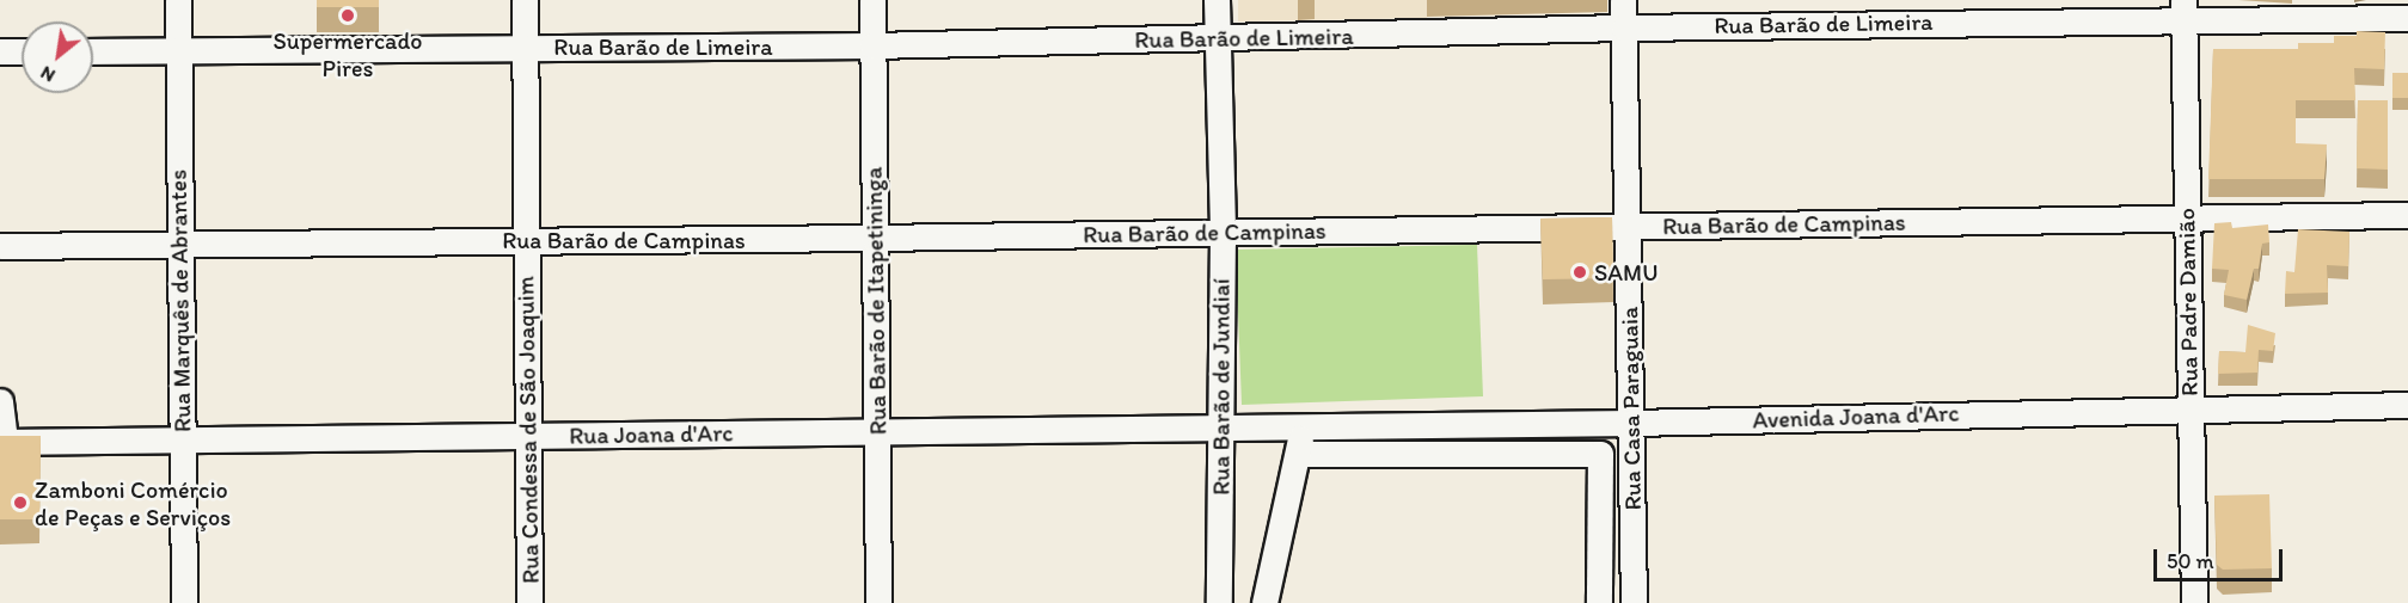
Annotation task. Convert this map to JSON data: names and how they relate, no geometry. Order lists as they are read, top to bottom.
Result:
{
  "streets": {
    "street": [
      "Rua Barão de Limeira",
      "Rua Barão de Campinas",
      "Rua Marquês de Abrantes",
      "Rua Barão de Itapetininga",
      "Rua Padre Damião",
      "Rua Barão de Jundiaí",
      "Rua Casa Paraguaia",
      "Avenida Joana d'Arc",
      "Rua Condessa de São Joaquim",
      "Rua Joana d'Arc"
    ]
  },
  "crossings": [
    ["Rua Barão de Limeira", "Rua Marquês de Abrantes"],
    ["Rua Barão de Limeira", "Rua Barão de Itapetininga"],
    ["Rua Barão de Limeira", "Rua Padre Damião"],
    ["Rua Barão de Limeira", "Rua Barão de Jundiaí"],
    ["Rua Barão de Limeira", "Rua Casa Paraguaia"],
    ["Rua Barão de Limeira", "Rua Condessa de São Joaquim"],
    ["Rua Barão de Campinas", "Rua Marquês de Abrantes"],
    ["Rua Barão de Campinas", "Rua Barão de Itapetininga"],
    ["Rua Barão de Campinas", "Rua Padre Damião"],
    ["Rua Barão de Campinas", "Rua Barão de Jundiaí"],
    ["Rua Barão de Campinas", "Rua Casa Paraguaia"],
    ["Rua Barão de Campinas", "Rua Condessa de São Joaquim"],
    ["Rua Marquês de Abrantes", "Rua Joana d'Arc"],
    ["Rua Barão de Itapetininga", "Rua Joana d'Arc"],
    ["Rua Padre Damião", "Avenida Joana d'Arc"],
    ["Rua Barão de Jundiaí", "Rua Joana d'Arc"],
    ["Rua Casa Paraguaia", "Avenida Joana d'Arc"],
    ["Avenida Joana d'Arc", "Rua Joana d'Arc"],
    ["Rua Condessa de São Joaquim", "Rua Joana d'Arc"]
  ],
  "places": ["Supermercado Pires", "SAMU", "Zamboni Comércio de Peças e Serviços"],
  "scale_bar": "50 m",
  "north": "bottom left"
}
